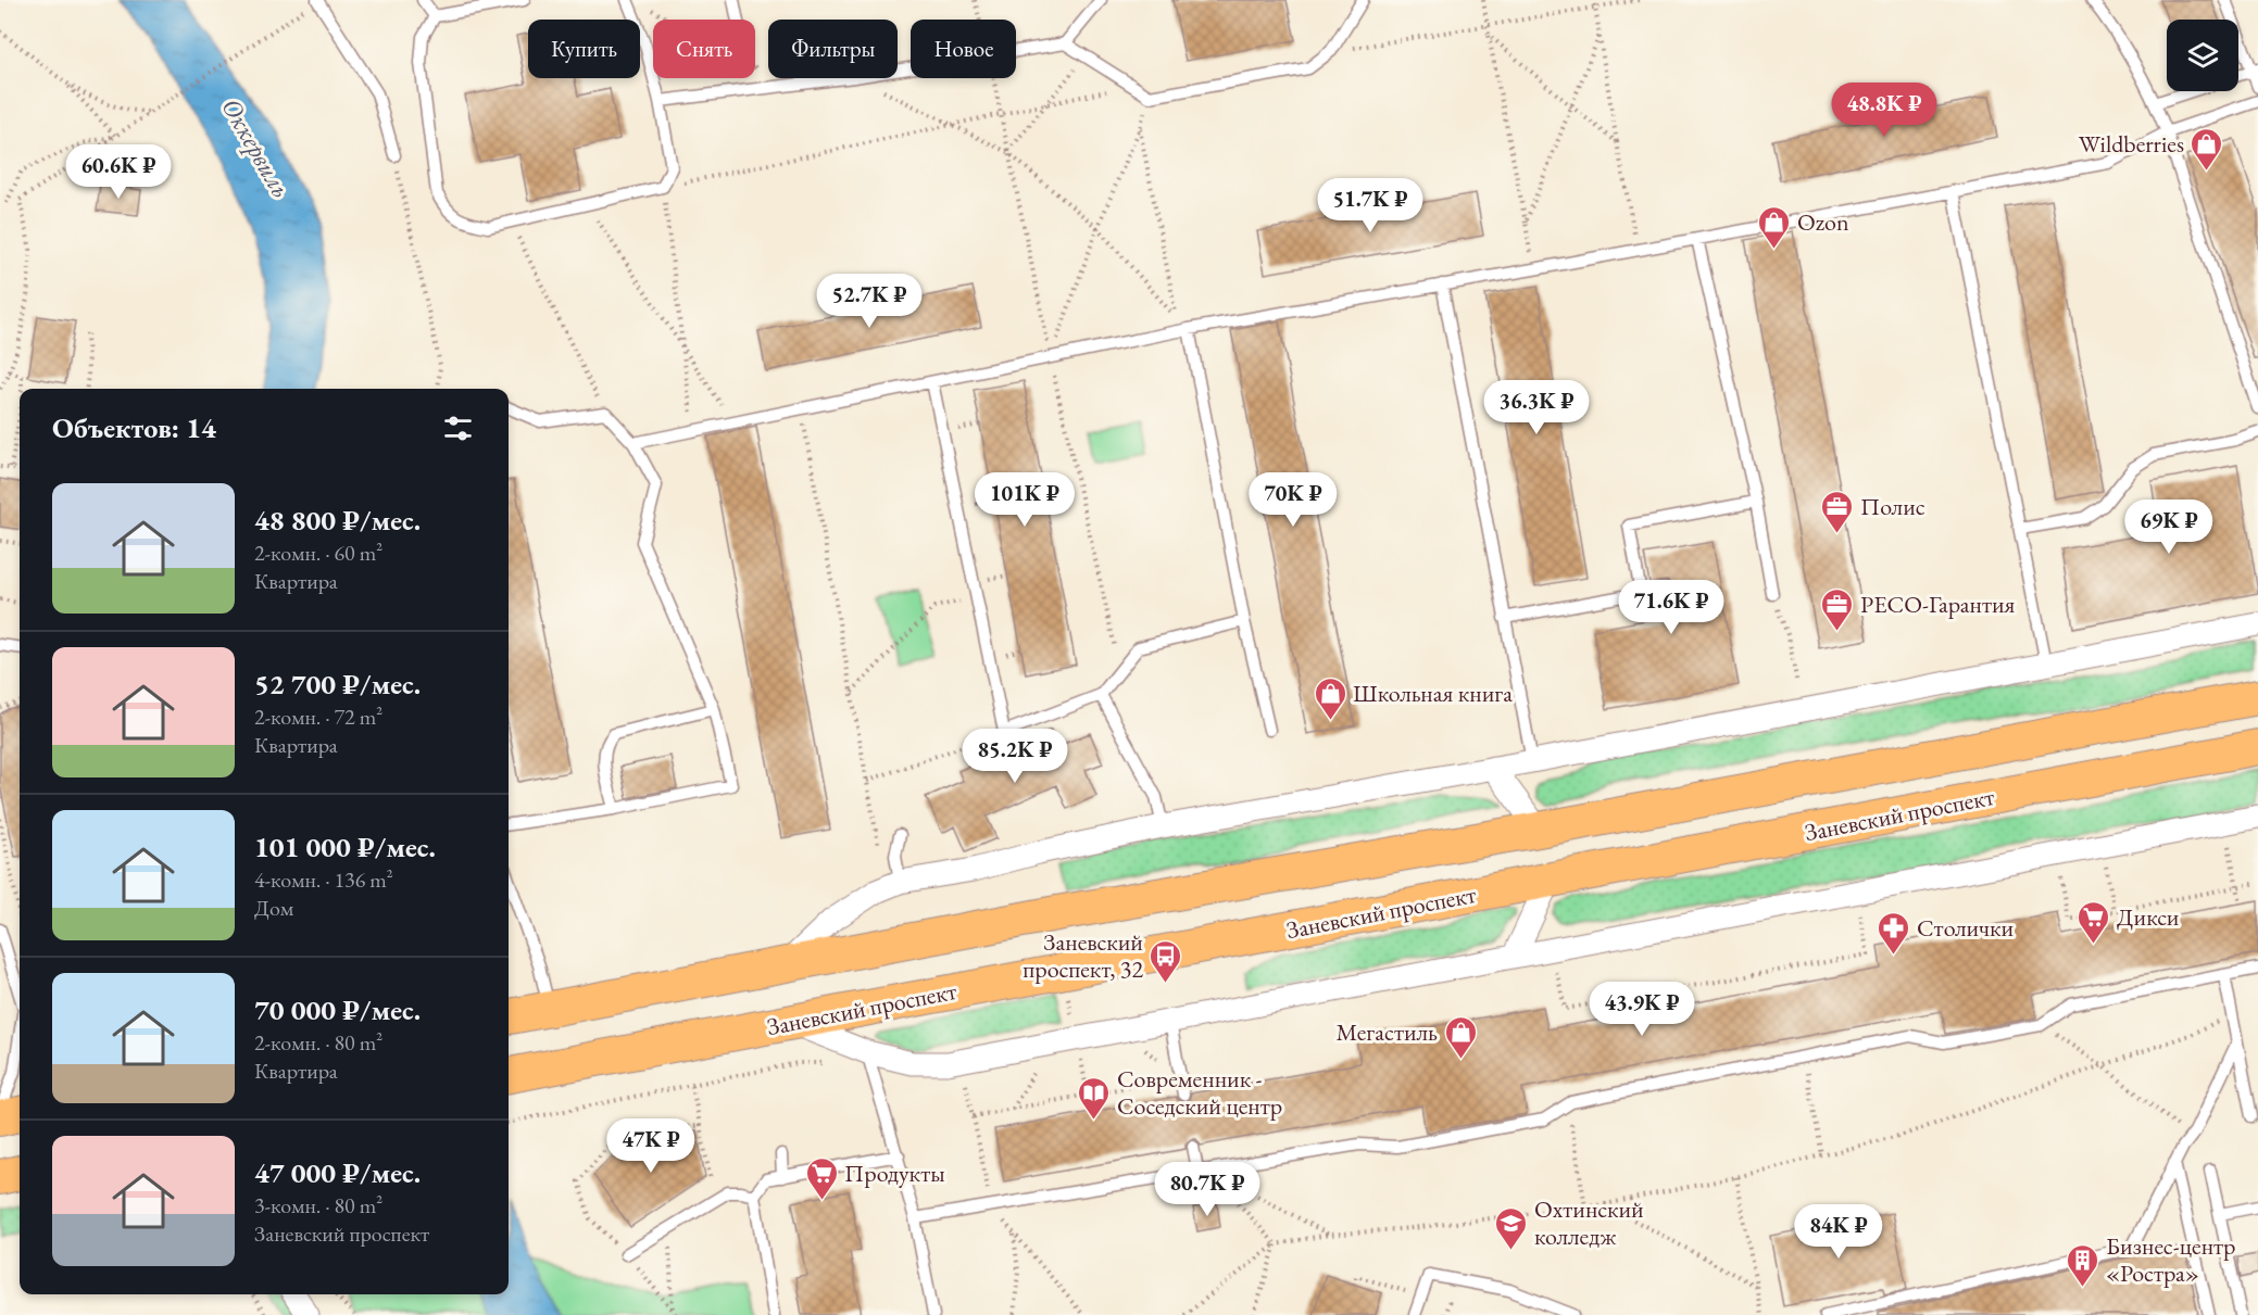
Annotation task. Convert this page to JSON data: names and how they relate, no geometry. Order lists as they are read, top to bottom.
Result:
{
  "streets": {
    "main road": ["Заневский проспект"]
  },
  "water": ["Оккервиль"],
  "places": {
    "shop": [
      "Wildberries",
      "Ozon",
      "Школьная книга",
      "Мегастиль"
    ],
    "office": ["Полис", "РЕСО-Гарантия"],
    "supermarket": ["Дикси", "Продукты"],
    "pharmacy": ["Столички"],
    "bus stop": ["Заневский проспект, 32"],
    "library": ["Современник - Соседский центр"],
    "school or university": ["Охтинский колледж"],
    "building": ["Бизнес-центр «Ростра»"]
  },
  "page": {
    "chip": [
      "Купить",
      "Снять",
      "Фильтры",
      "Новое"
    ],
    "price": [
      "48.8K ₽",
      "60.6K ₽",
      "51.7K ₽",
      "52.7K ₽",
      "36.3K ₽",
      "101K ₽",
      "70K ₽",
      "69K ₽",
      "71.6K ₽",
      "85.2K ₽",
      "43.9K ₽",
      "47K ₽",
      "80.7K ₽",
      "84K ₽"
    ],
    "heading": "Объектов: 14",
    "list": [
      {
        "name": "48 800 ₽/мес.",
        "note": "2-комн. · 60 m² · Квартира"
      },
      {
        "name": "52 700 ₽/мес.",
        "note": "2-комн. · 72 m² · Квартира"
      },
      {
        "name": "101 000 ₽/мес.",
        "note": "4-комн. · 136 m² · Дом"
      },
      {
        "name": "70 000 ₽/мес.",
        "note": "2-комн. · 80 m² · Квартира"
      },
      {
        "name": "47 000 ₽/мес.",
        "note": "3-комн. · 80 m² · Заневский проспект"
      }
    ]
  }
}
